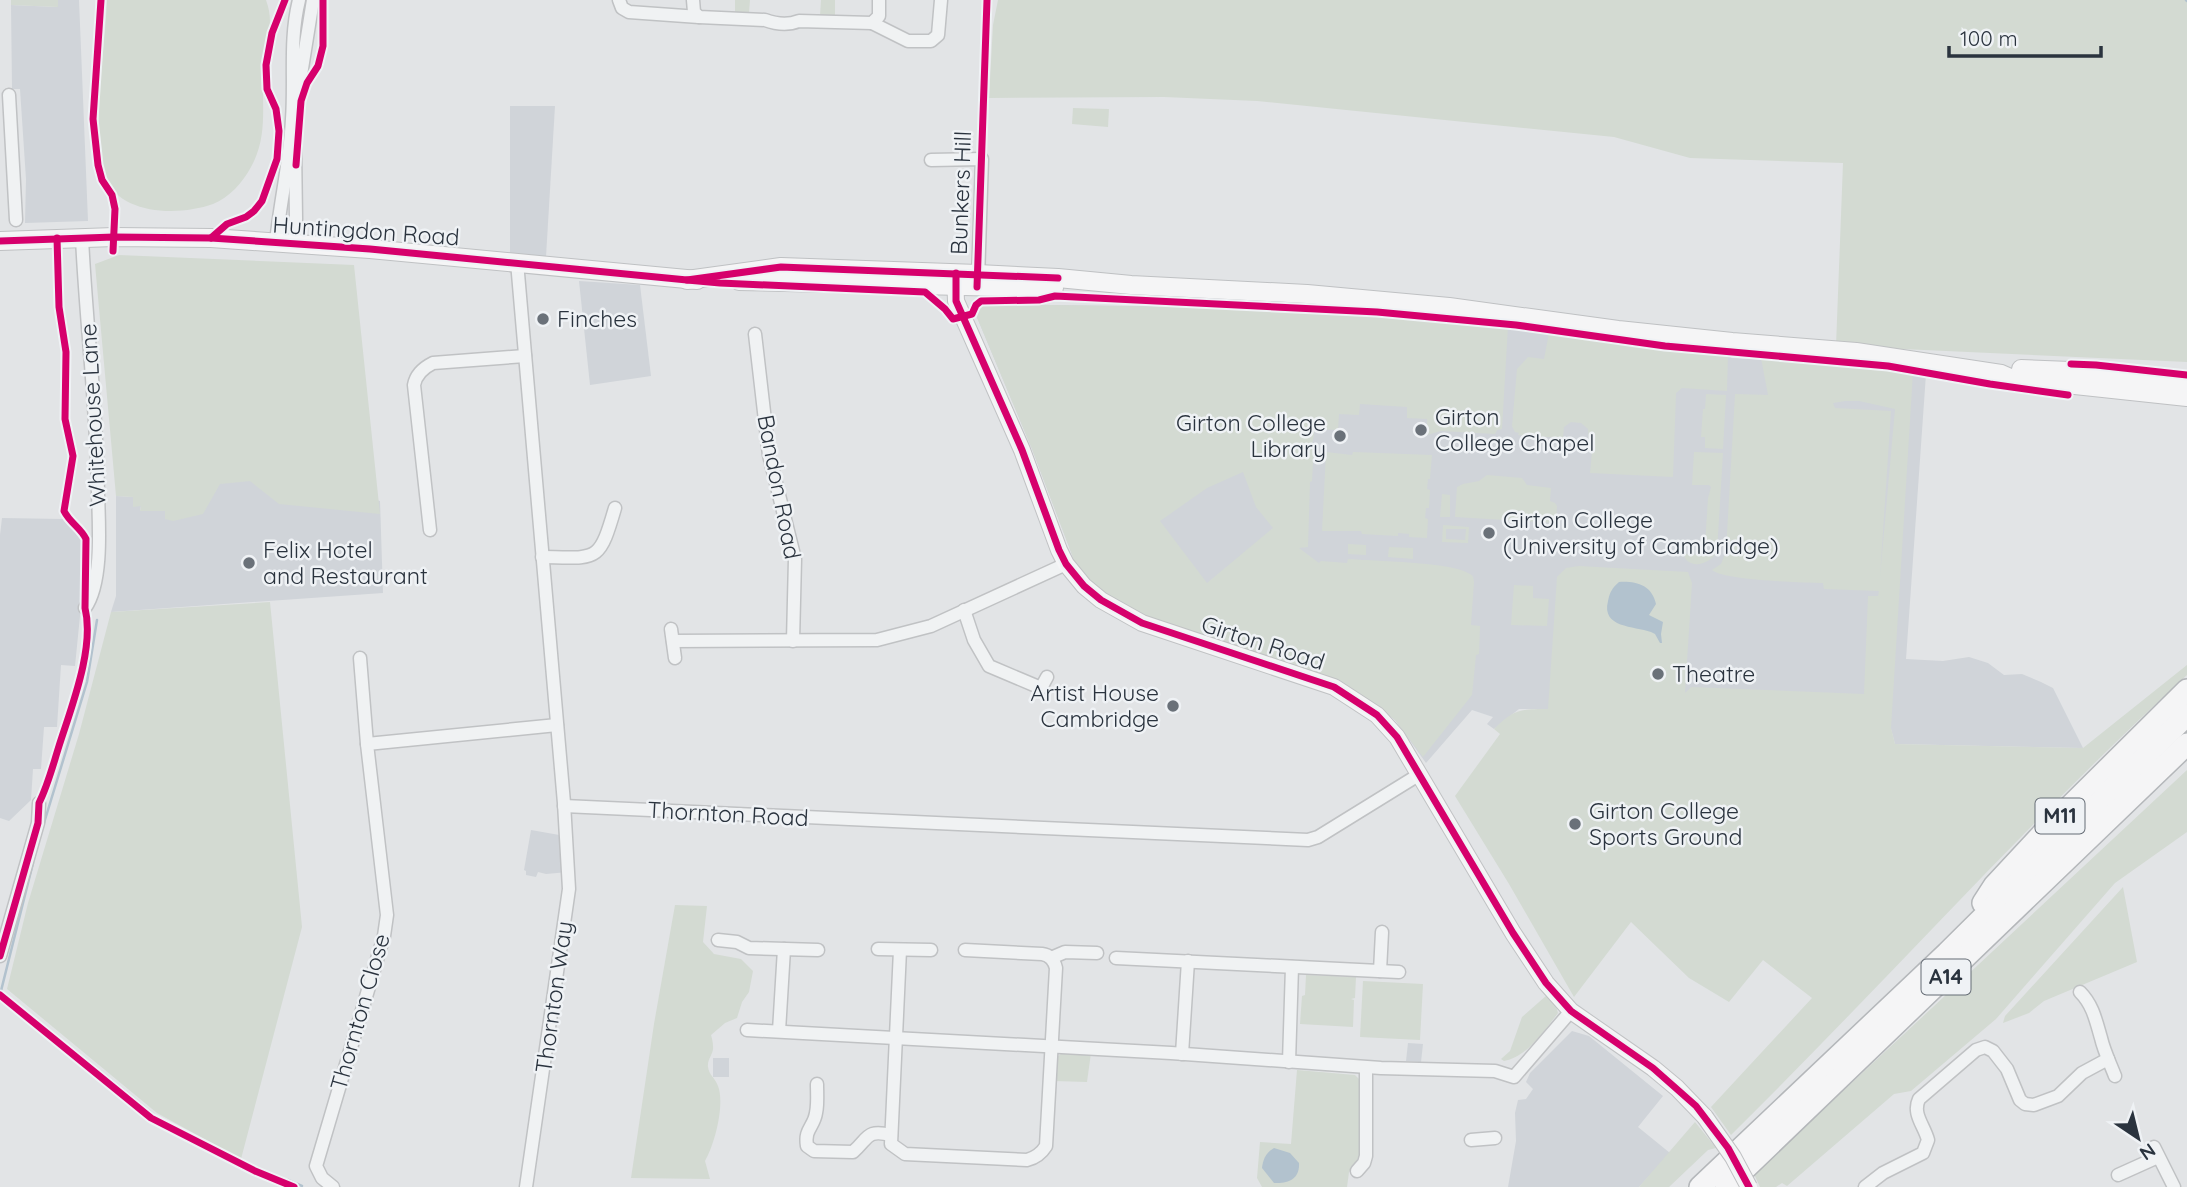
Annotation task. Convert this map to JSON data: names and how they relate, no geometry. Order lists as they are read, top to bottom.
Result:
{
  "streets": {
    "highway": ["M11", "A14"],
    "main road": ["Huntingdon Road"],
    "street": [
      "Bunkers Hill",
      "Whitehouse Lane",
      "Bandon Road",
      "Girton Road",
      "Thornton Road",
      "Thornton Way",
      "Thornton Close"
    ]
  },
  "crossings": [
    ["Bunkers Hill", "Huntingdon Road"],
    ["Huntingdon Road", "Whitehouse Lane"],
    ["Huntingdon Road", "Girton Road"],
    ["Girton Road", "Thornton Road"],
    ["Thornton Road", "Thornton Way"],
    ["M11", "A14"]
  ],
  "places": [
    "Finches",
    "Girton College Chapel",
    "Girton College Library",
    "Girton College (University of Cambridge)",
    "Felix Hotel and Restaurant",
    "Theatre",
    "Artist House Cambridge",
    "Girton College Sports Ground"
  ],
  "scale_bar": "100 m",
  "north": "bottom right"
}
